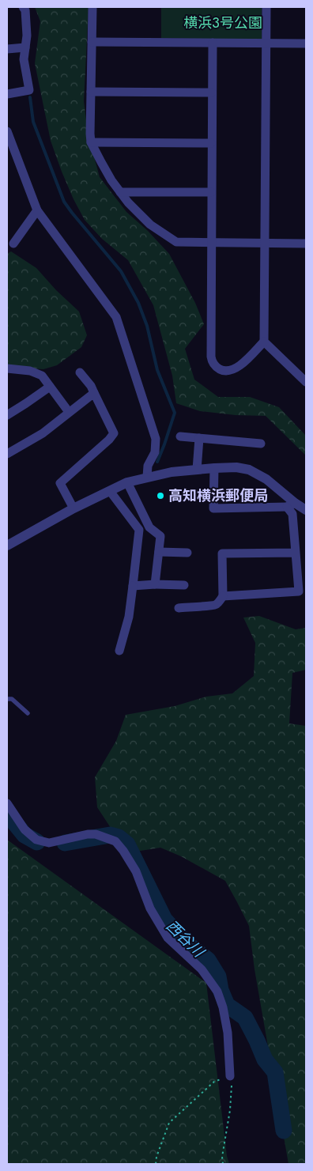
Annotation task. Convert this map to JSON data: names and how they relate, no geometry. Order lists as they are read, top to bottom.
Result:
{
  "water": ["西谷川"],
  "parks": ["横浜3号公園"],
  "places": ["高知横浜郵便局"]
}
